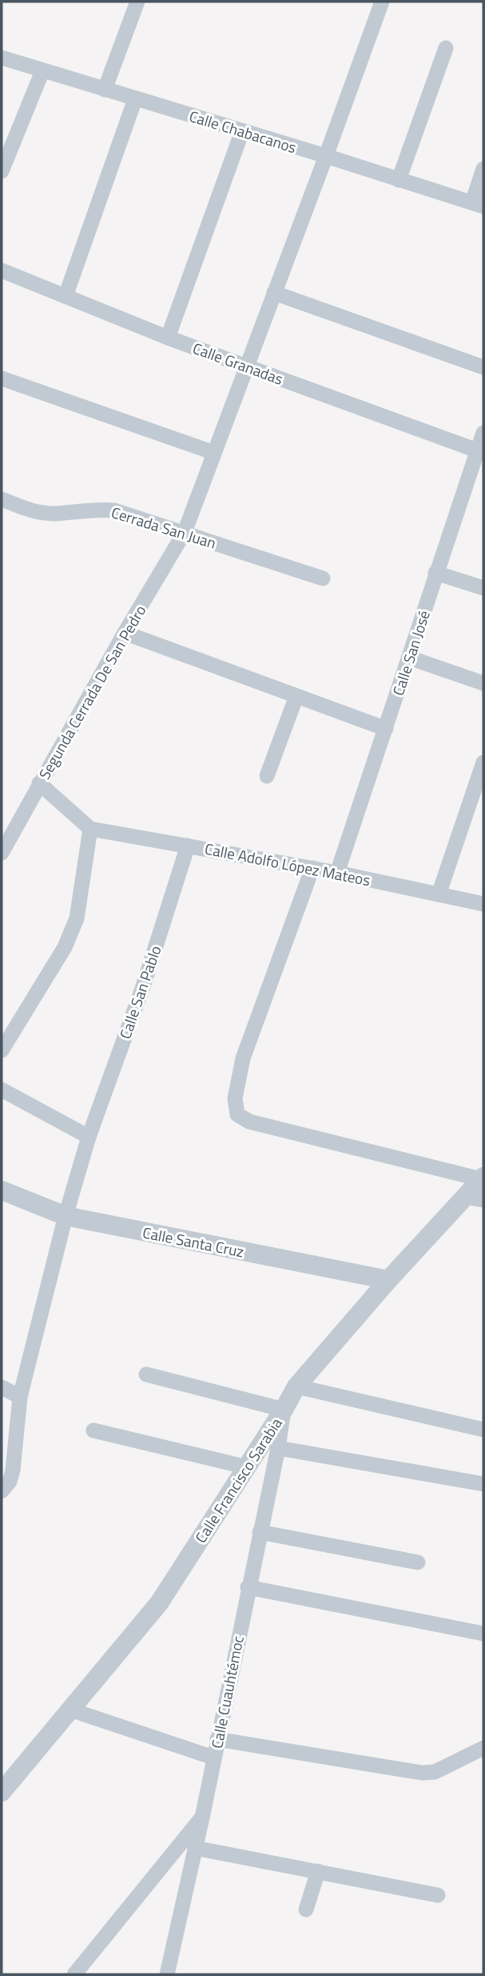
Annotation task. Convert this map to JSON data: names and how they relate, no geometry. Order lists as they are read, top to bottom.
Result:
{
  "streets": {
    "street": [
      "Calle Chabacanos",
      "Calle Granadas",
      "Cerrada San Juan",
      "Calle San José",
      "Segunda Cerrada De San Pedro",
      "Calle Adolfo López Mateos",
      "Calle San Pablo",
      "Calle Santa Cruz",
      "Calle Francisco Sarabia",
      "Calle Cuauhtémoc"
    ]
  },
  "crossings": [
    ["Calle Granadas", "Calle San José"],
    ["Cerrada San Juan", "Segunda Cerrada De San Pedro"],
    ["Calle San José", "Calle Adolfo López Mateos"],
    ["Calle Adolfo López Mateos", "Calle San Pablo"],
    ["Calle San Pablo", "Calle Santa Cruz"],
    ["Calle Santa Cruz", "Calle Francisco Sarabia"],
    ["Calle Francisco Sarabia", "Calle Cuauhtémoc"]
  ]
}
